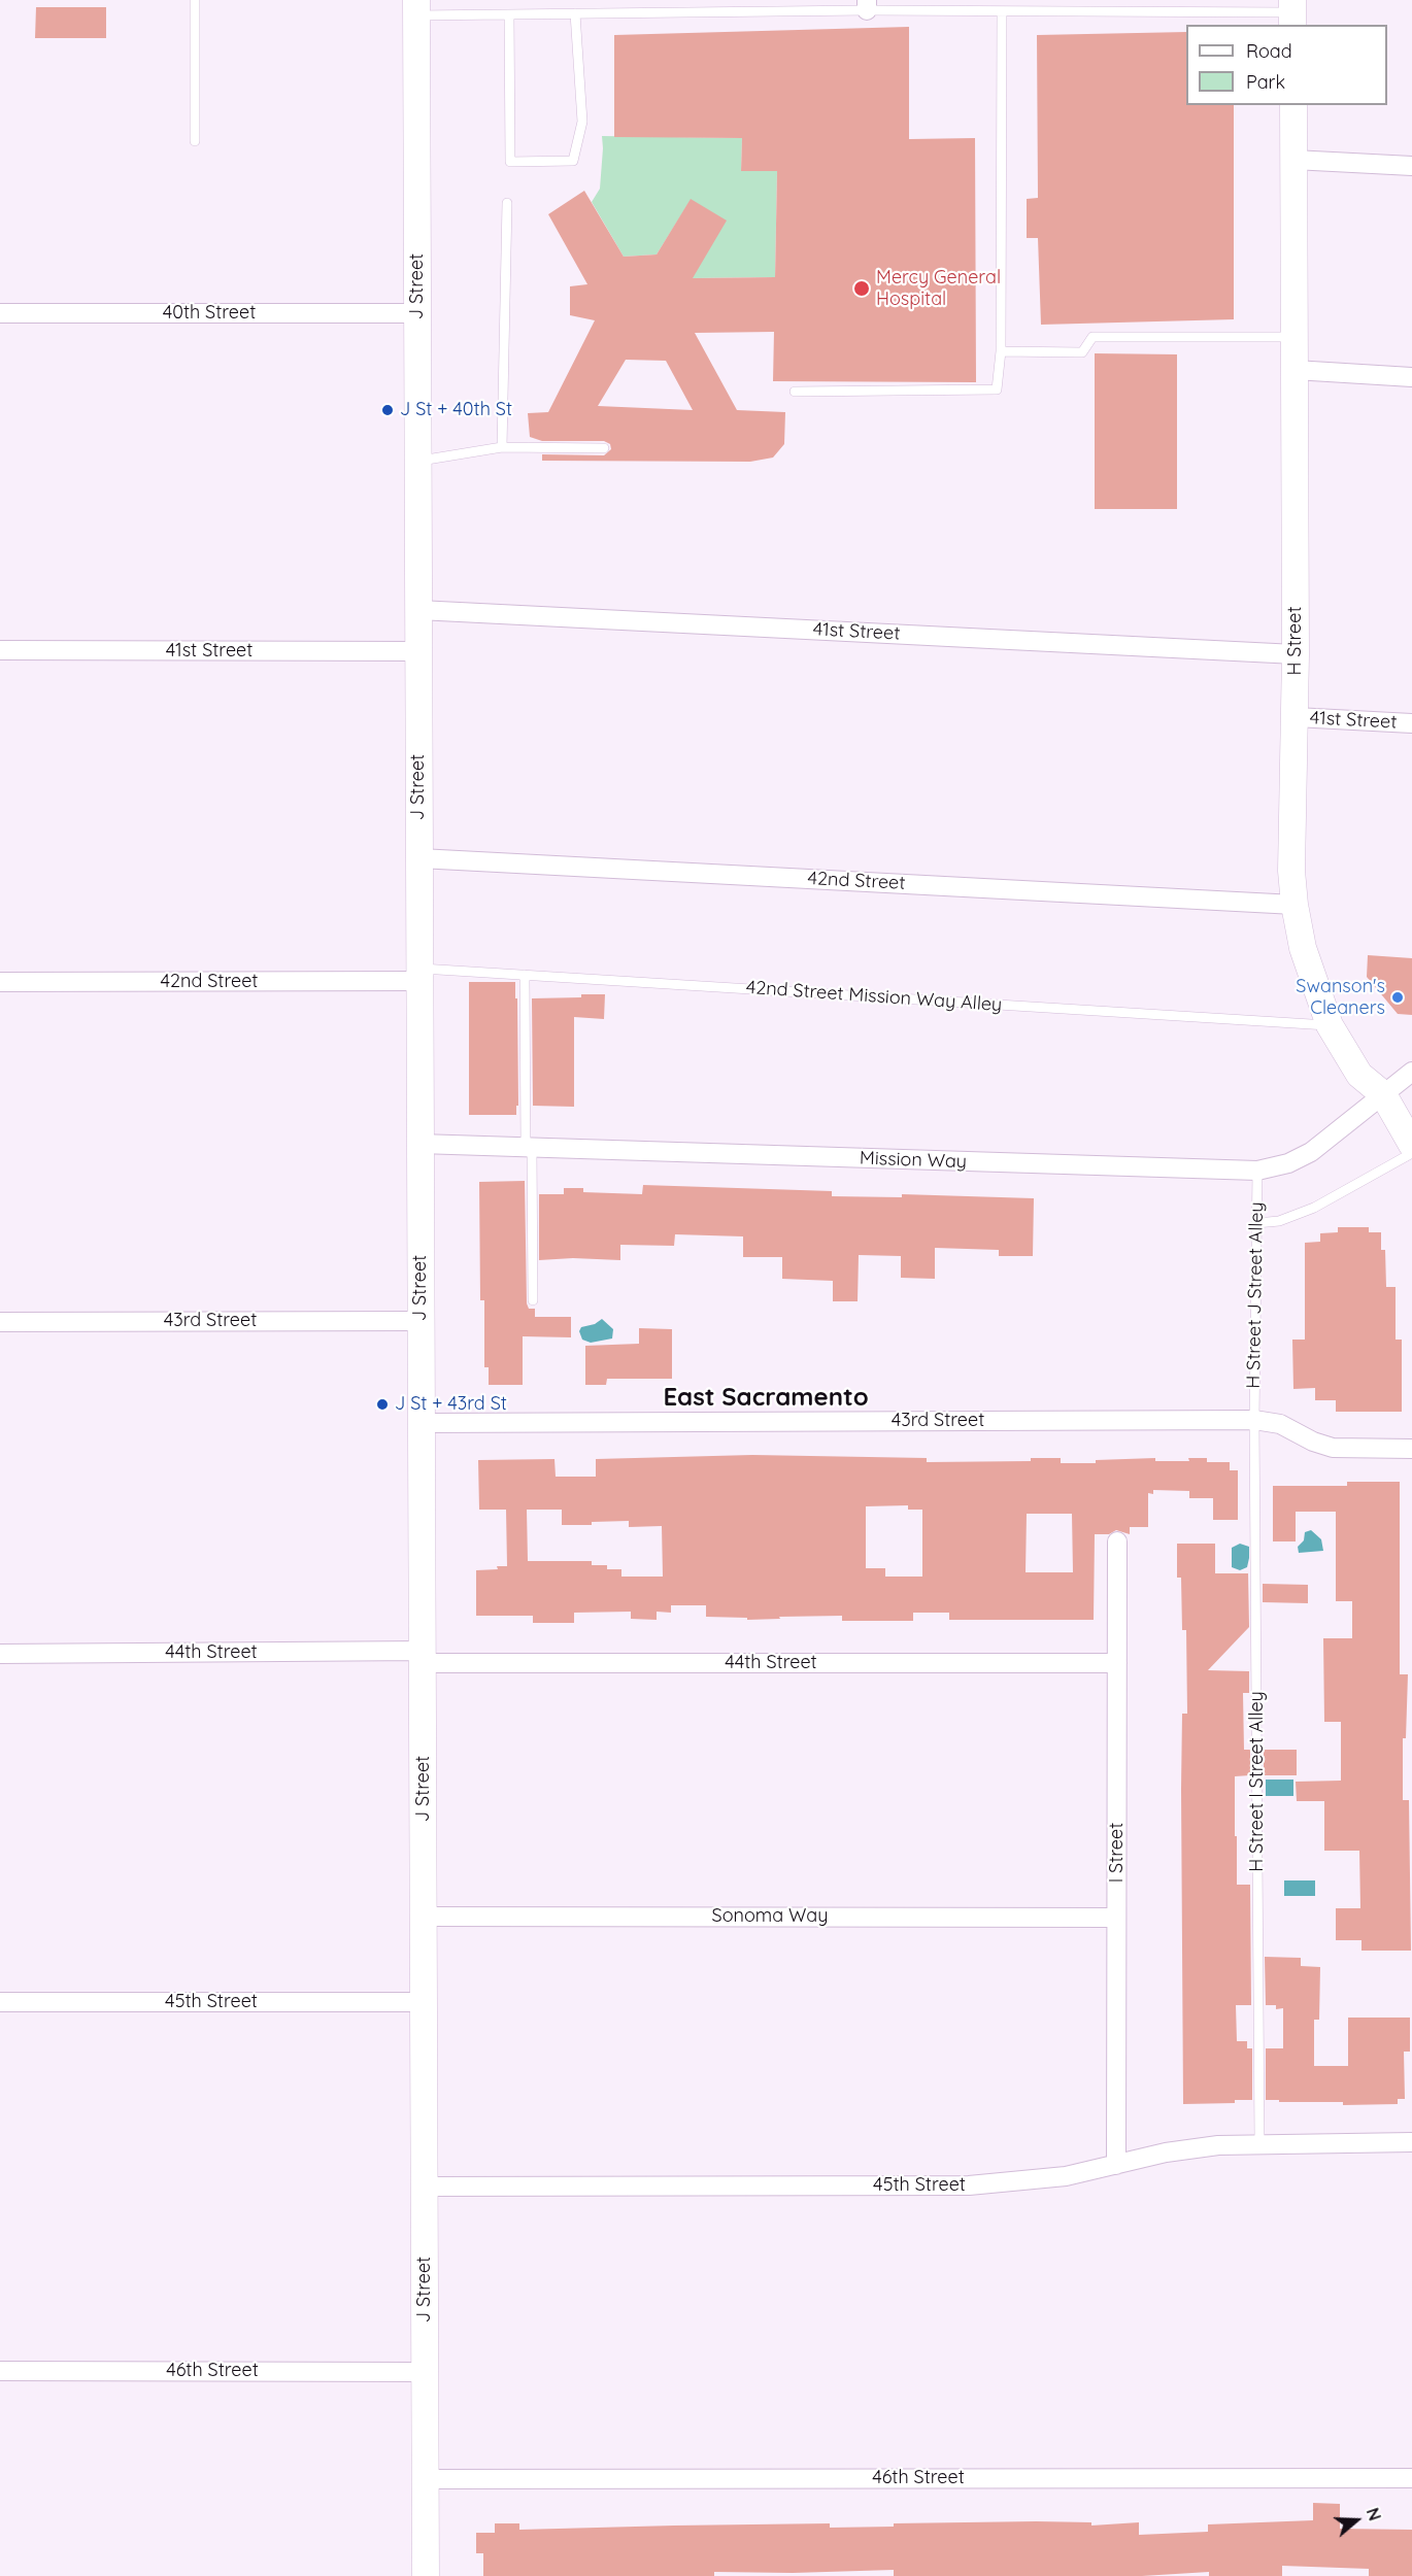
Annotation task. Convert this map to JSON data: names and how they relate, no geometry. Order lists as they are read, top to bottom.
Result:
{
  "streets": {
    "main road": ["J Street", "H Street"],
    "street": [
      "40th Street",
      "41st Street",
      "42nd Street",
      "Mission Way",
      "43rd Street",
      "44th Street",
      "I Street",
      "Sonoma Way",
      "45th Street",
      "46th Street"
    ],
    "lane": ["42nd Street Mission Way Alley", "H Street J Street Alley", "H Street I Street Alley"]
  },
  "crossings": [
    ["J Street", "40th Street"],
    ["J Street", "41st Street"],
    ["J Street", "42nd Street"],
    ["J Street", "42nd Street Mission Way Alley"],
    ["J Street", "Mission Way"],
    ["J Street", "43rd Street"],
    ["J Street", "44th Street"],
    ["J Street", "Sonoma Way"],
    ["J Street", "45th Street"],
    ["J Street", "46th Street"],
    ["41st Street", "H Street"],
    ["H Street", "42nd Street"],
    ["H Street", "42nd Street Mission Way Alley"],
    ["H Street", "Mission Way"],
    ["42nd Street", "42nd Street Mission Way Alley"],
    ["Mission Way", "H Street J Street Alley"],
    ["H Street J Street Alley", "43rd Street"],
    ["H Street J Street Alley", "H Street I Street Alley"],
    ["43rd Street", "H Street I Street Alley"],
    ["44th Street", "I Street"],
    ["H Street I Street Alley", "45th Street"],
    ["I Street", "Sonoma Way"],
    ["I Street", "45th Street"]
  ],
  "districts": ["East Sacramento"],
  "places": [
    "Mercy General Hospital",
    "J St + 40th St",
    "Swanson's Cleaners",
    "J St + 43rd St"
  ],
  "legend": ["Road", "Park"],
  "north": "right"
}
